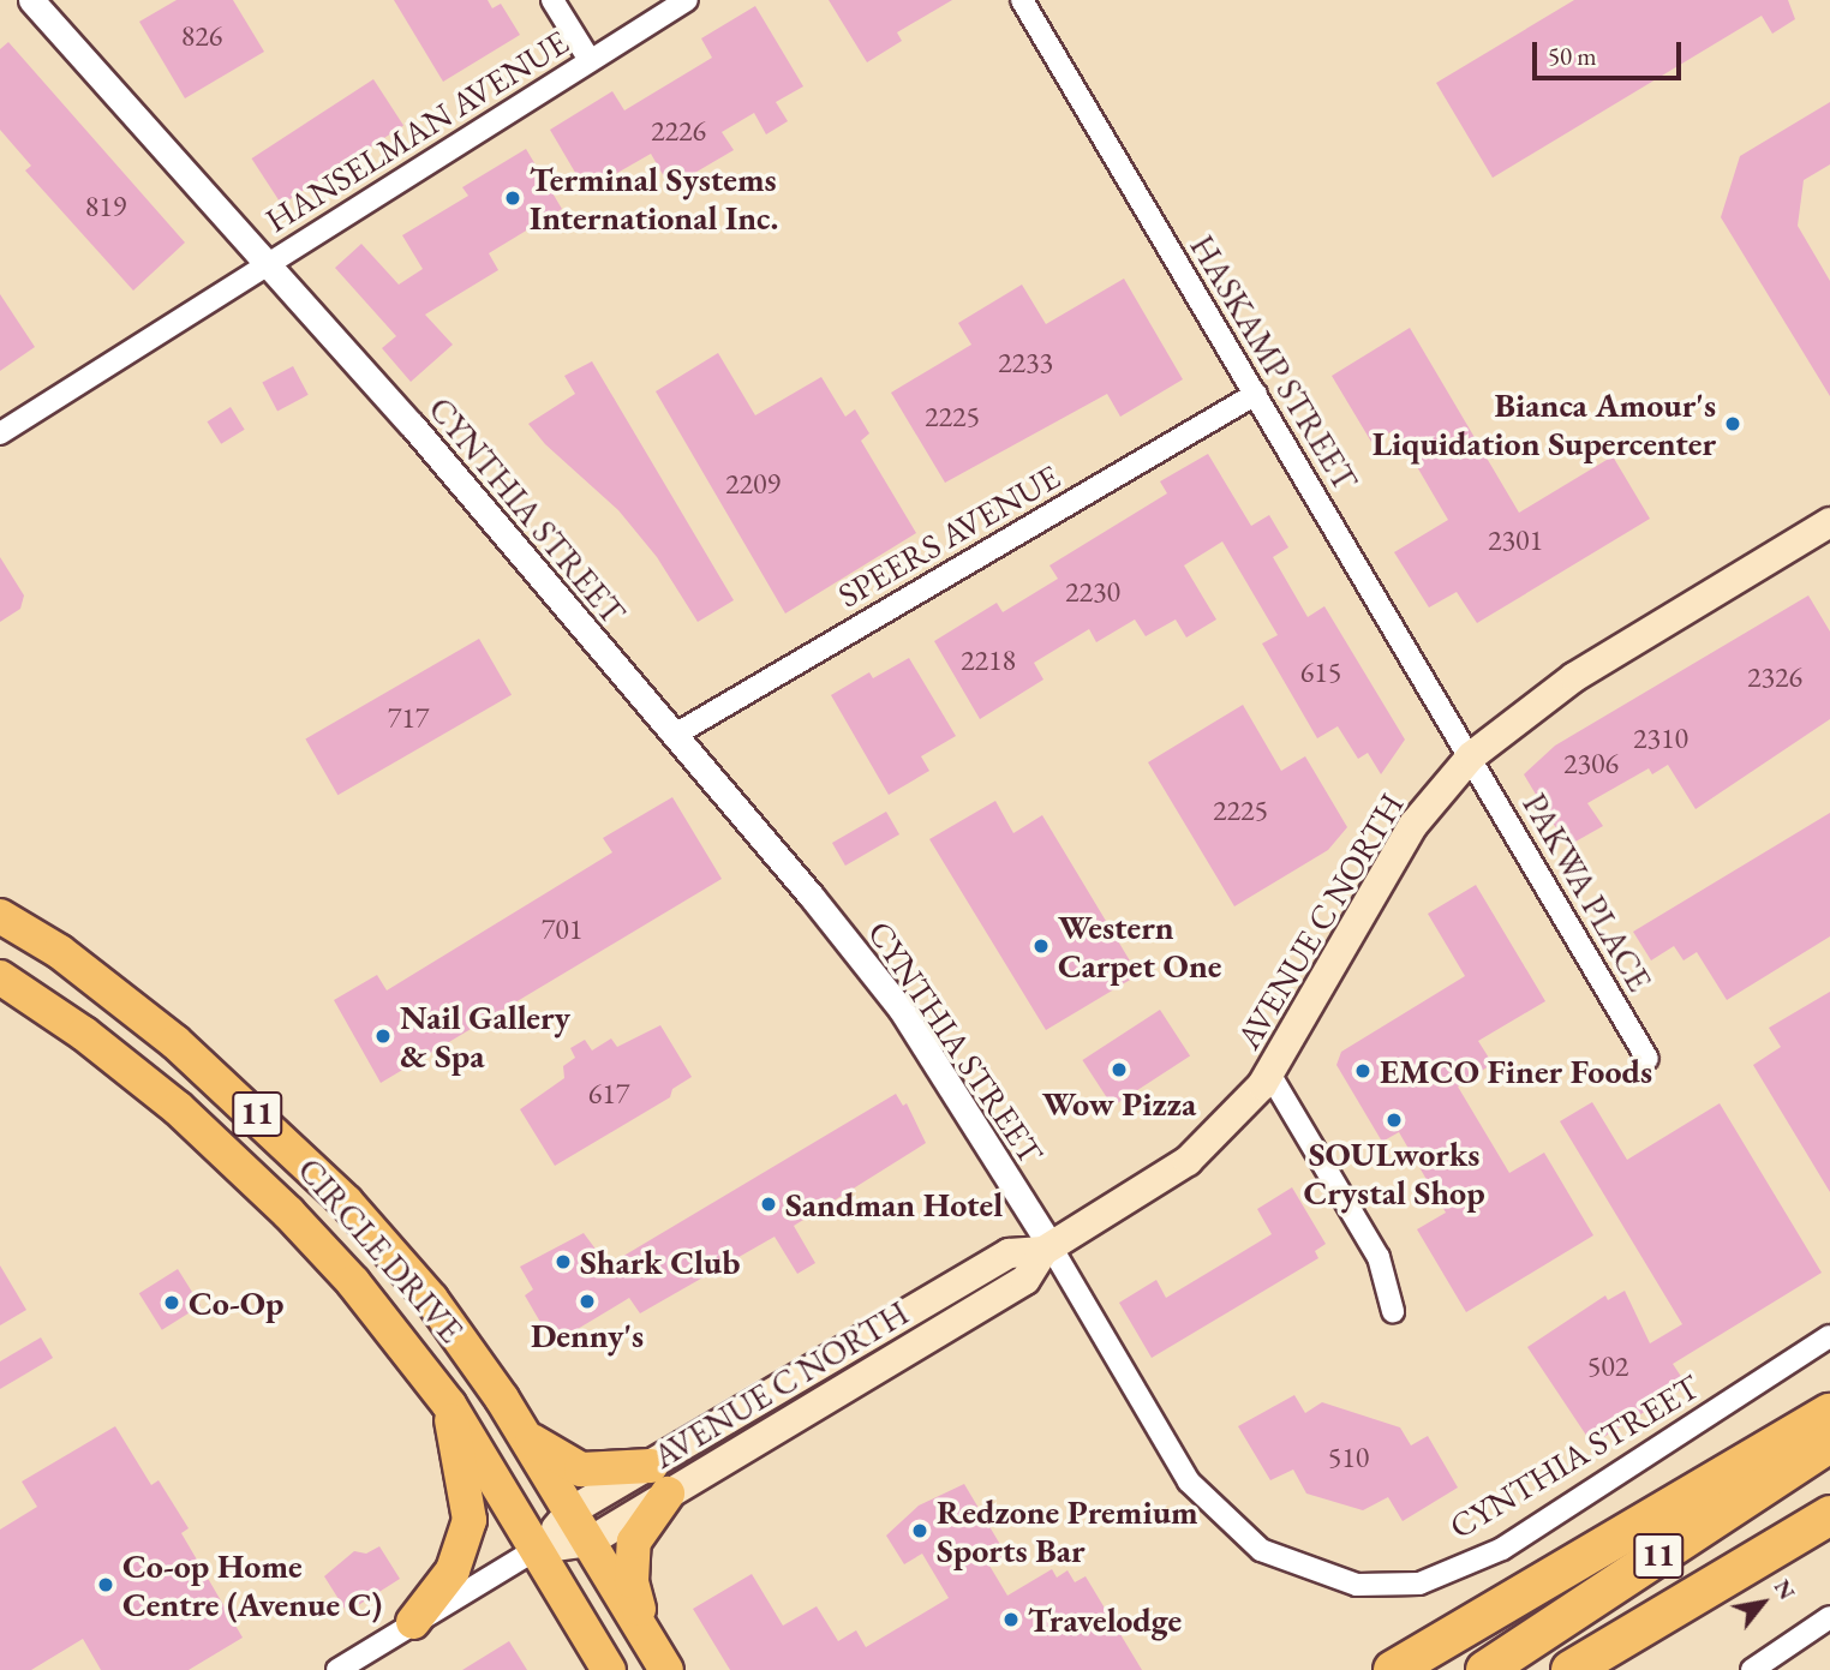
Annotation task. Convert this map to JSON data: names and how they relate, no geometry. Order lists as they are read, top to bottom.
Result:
{
  "streets": {
    "highway": ["11", "CIRCLE DRIVE"],
    "main road": ["AVENUE C NORTH"],
    "street": [
      "HANSELMAN AVENUE",
      "HASKAMP STREET",
      "CYNTHIA STREET",
      "SPEERS AVENUE",
      "PAKWA PLACE"
    ]
  },
  "crossings": [
    ["HANSELMAN AVENUE", "CYNTHIA STREET"],
    ["HASKAMP STREET", "SPEERS AVENUE"],
    ["HASKAMP STREET", "PAKWA PLACE"],
    ["HASKAMP STREET", "AVENUE C NORTH"],
    ["CYNTHIA STREET", "SPEERS AVENUE"],
    ["CYNTHIA STREET", "AVENUE C NORTH"],
    ["PAKWA PLACE", "AVENUE C NORTH"],
    ["AVENUE C NORTH", "CIRCLE DRIVE"]
  ],
  "places": [
    "Terminal Systems International Inc.",
    "Bianca Amour's Liquidation Supercenter",
    "Western Carpet One",
    "Nail Gallery & Spa",
    "Wow Pizza",
    "EMCO Finer Foods",
    "SOULworks Crystal Shop",
    "Sandman Hotel",
    "Shark Club",
    "Denny's",
    "Co-Op",
    "Redzone Premium Sports Bar",
    "Co-op Home Centre (Avenue C)",
    "Travelodge"
  ],
  "house_numbers": [
    "826",
    "2226",
    "819",
    "2233",
    "2225",
    "2209",
    "2301",
    "2230",
    "2218",
    "615",
    "2326",
    "717",
    "2310",
    "2306",
    "2225",
    "701",
    "617",
    "502",
    "510"
  ],
  "scale_bar": "50 m",
  "north": "top right"
}
